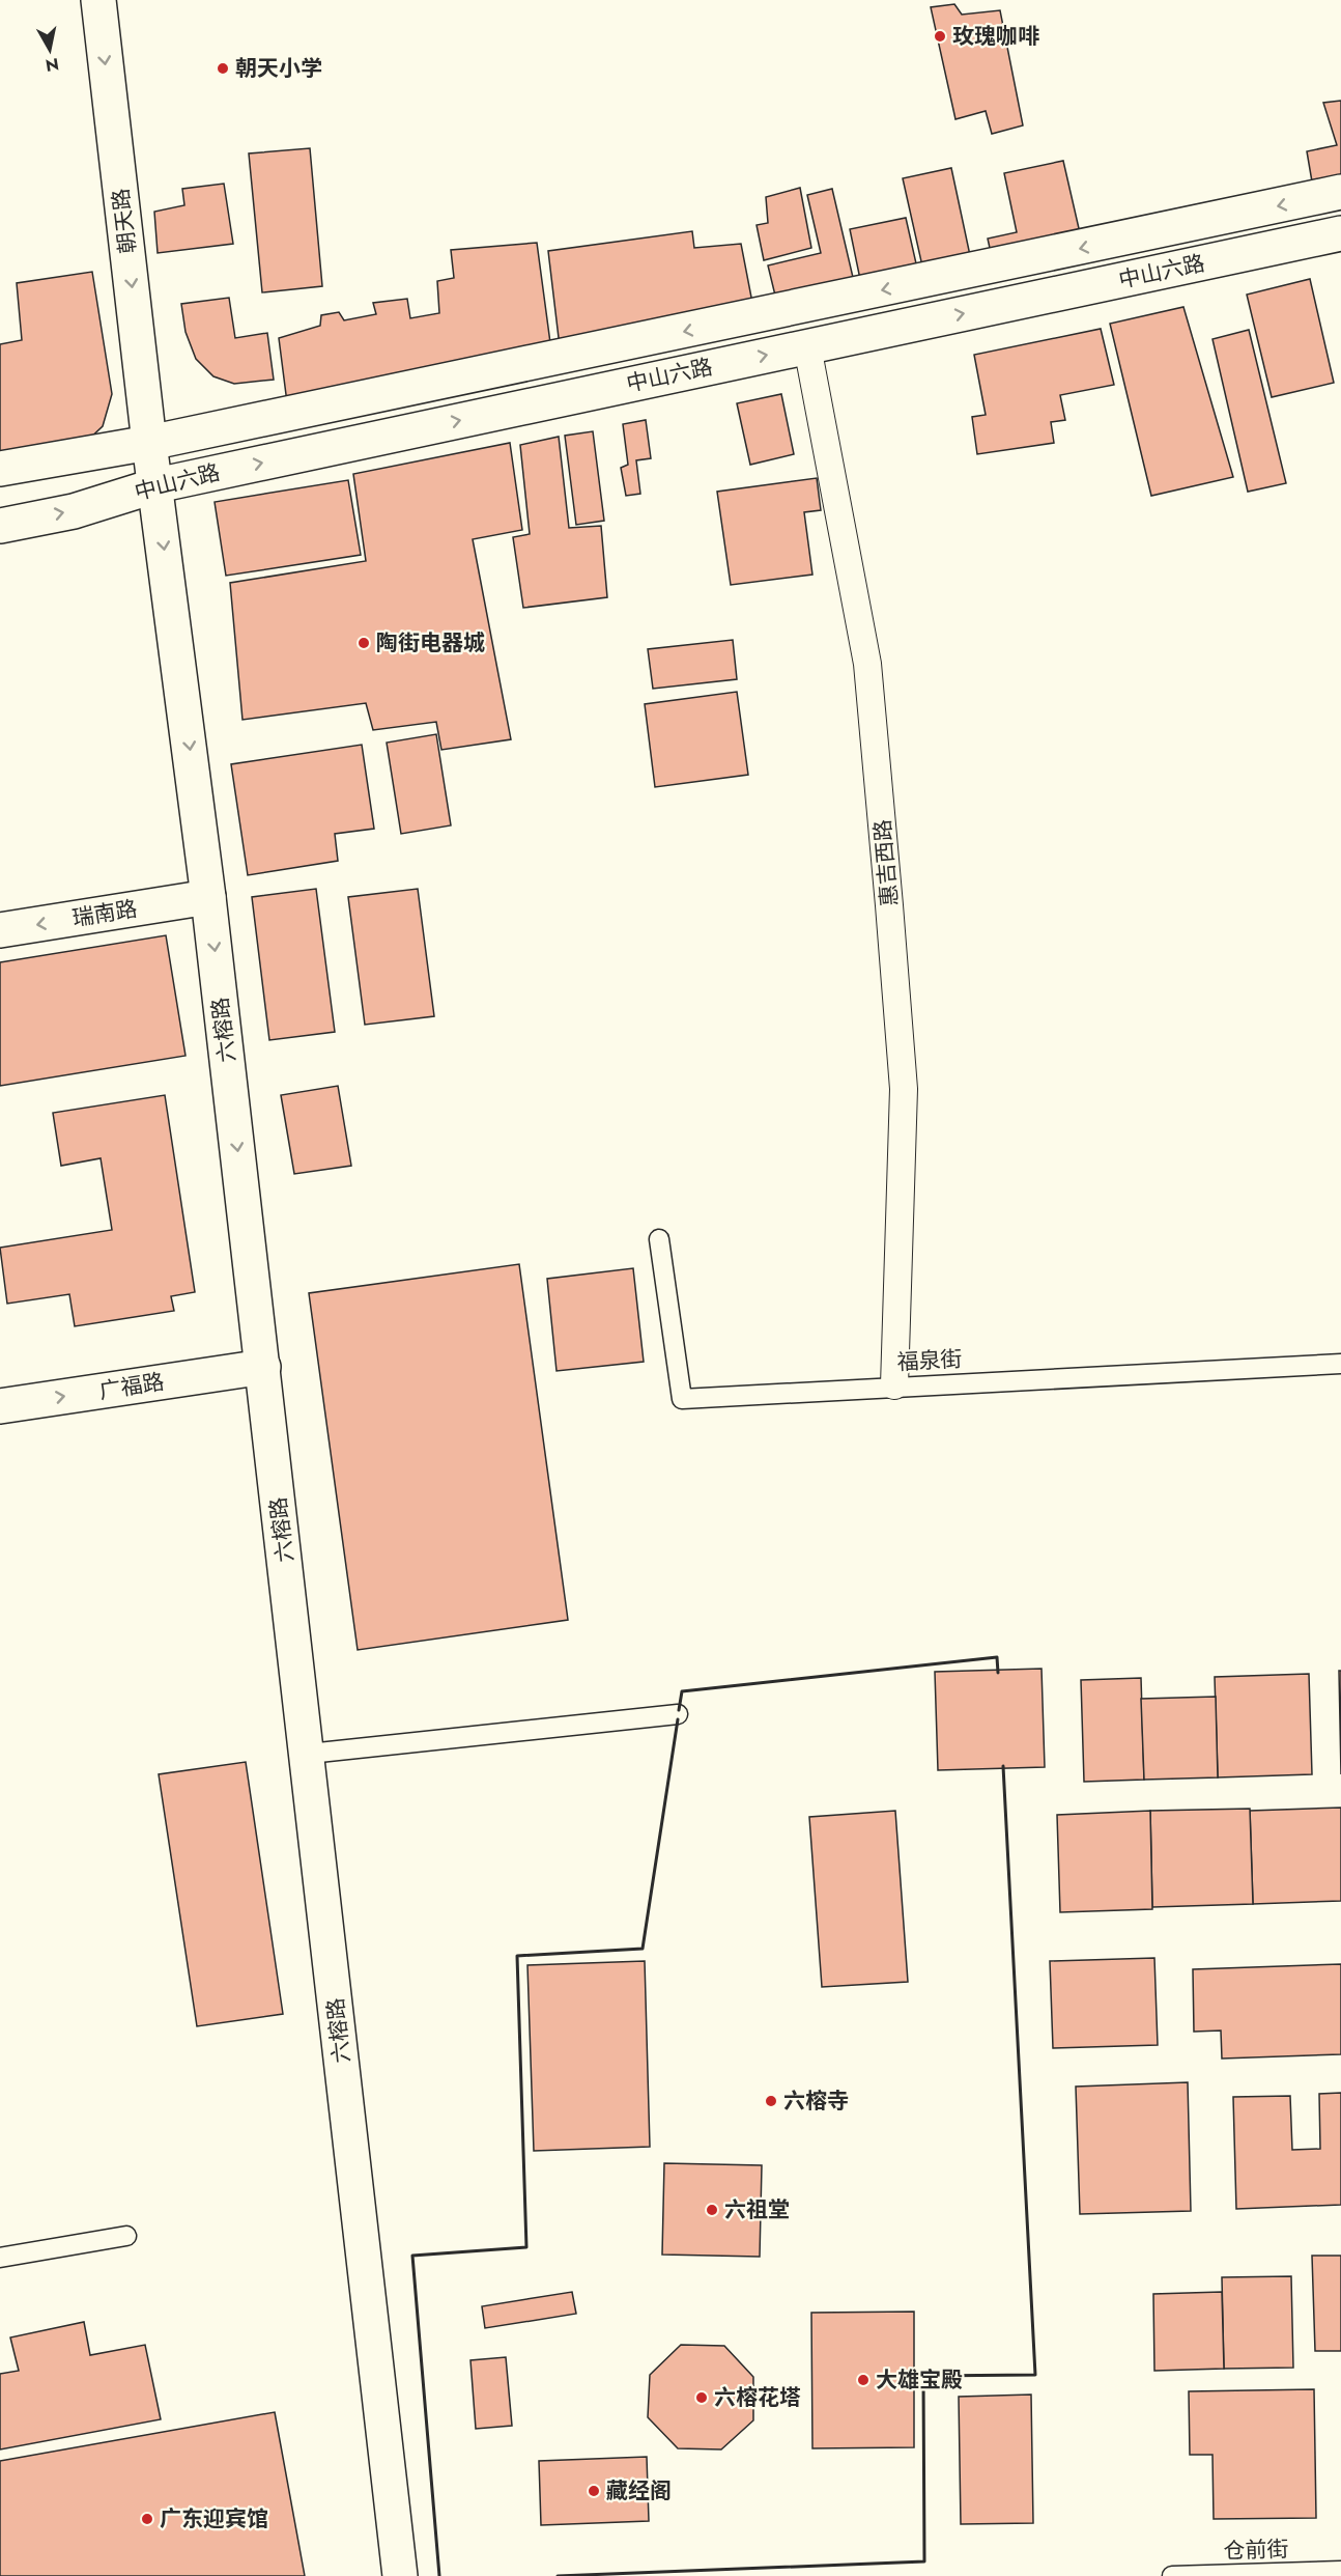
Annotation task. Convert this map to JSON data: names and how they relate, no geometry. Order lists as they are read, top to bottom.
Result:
{
  "streets": {
    "street": [
      "朝天路",
      "中山六路",
      "惠吉西路",
      "瑞南路",
      "六榕路",
      "广福路"
    ],
    "lane": ["福泉街", "仓前街"]
  },
  "crossings": [
    ["朝天路", "中山六路"],
    ["朝天路", "六榕路"],
    ["中山六路", "惠吉西路"],
    ["中山六路", "六榕路"],
    ["惠吉西路", "福泉街"],
    ["瑞南路", "六榕路"],
    ["六榕路", "广福路"]
  ],
  "one_way": [
    "朝天路",
    "瑞南路",
    "六榕路",
    "广福路"
  ],
  "places": [
    "玫瑰咖啡",
    "朝天小学",
    "陶街电器城",
    "六榕寺",
    "六祖堂",
    "大雄宝殿",
    "六榕花塔",
    "藏经阁",
    "广东迎宾馆"
  ],
  "north": "bottom"
}
